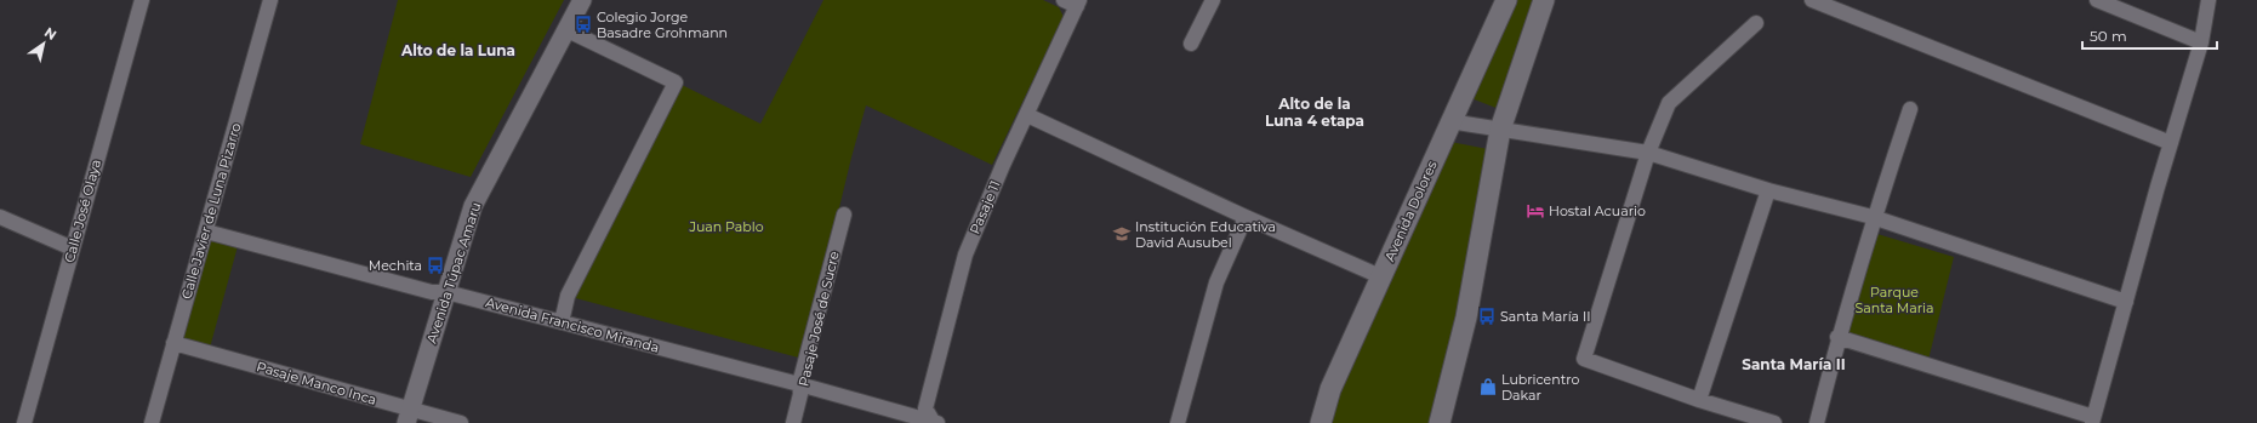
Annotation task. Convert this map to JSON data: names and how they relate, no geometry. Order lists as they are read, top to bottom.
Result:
{
  "streets": {
    "main road": ["Avenida Dolores"],
    "street": [
      "Pasaje 11",
      "Calle José Olaya",
      "Calle Javier de Luna Pizarro",
      "Avenida Túpac Amaru",
      "Pasaje José de Sucre",
      "Avenida Francisco Miranda",
      "Pasaje Manco Inca"
    ]
  },
  "crossings": [
    ["Pasaje 11", "Avenida Francisco Miranda"],
    ["Calle Javier de Luna Pizarro", "Avenida Francisco Miranda"],
    ["Calle Javier de Luna Pizarro", "Pasaje Manco Inca"],
    ["Avenida Túpac Amaru", "Avenida Francisco Miranda"],
    ["Avenida Túpac Amaru", "Pasaje Manco Inca"],
    ["Pasaje José de Sucre", "Avenida Francisco Miranda"]
  ],
  "districts": ["Alto de la Luna", "Alto de la Luna 4 etapa", "Santa María II"],
  "parks": ["Juan Pablo", "Parque Santa Maria"],
  "places": {
    "bus stop": ["Colegio Jorge Basadre Grohmann", "Mechita", "Santa María II"],
    "hotel": ["Hostal Acuario"],
    "school or university": ["Institución Educativa David Ausubel"],
    "shop": ["Lubricentro Dakar"]
  },
  "scale_bar": "50 m",
  "north": "top right"
}
